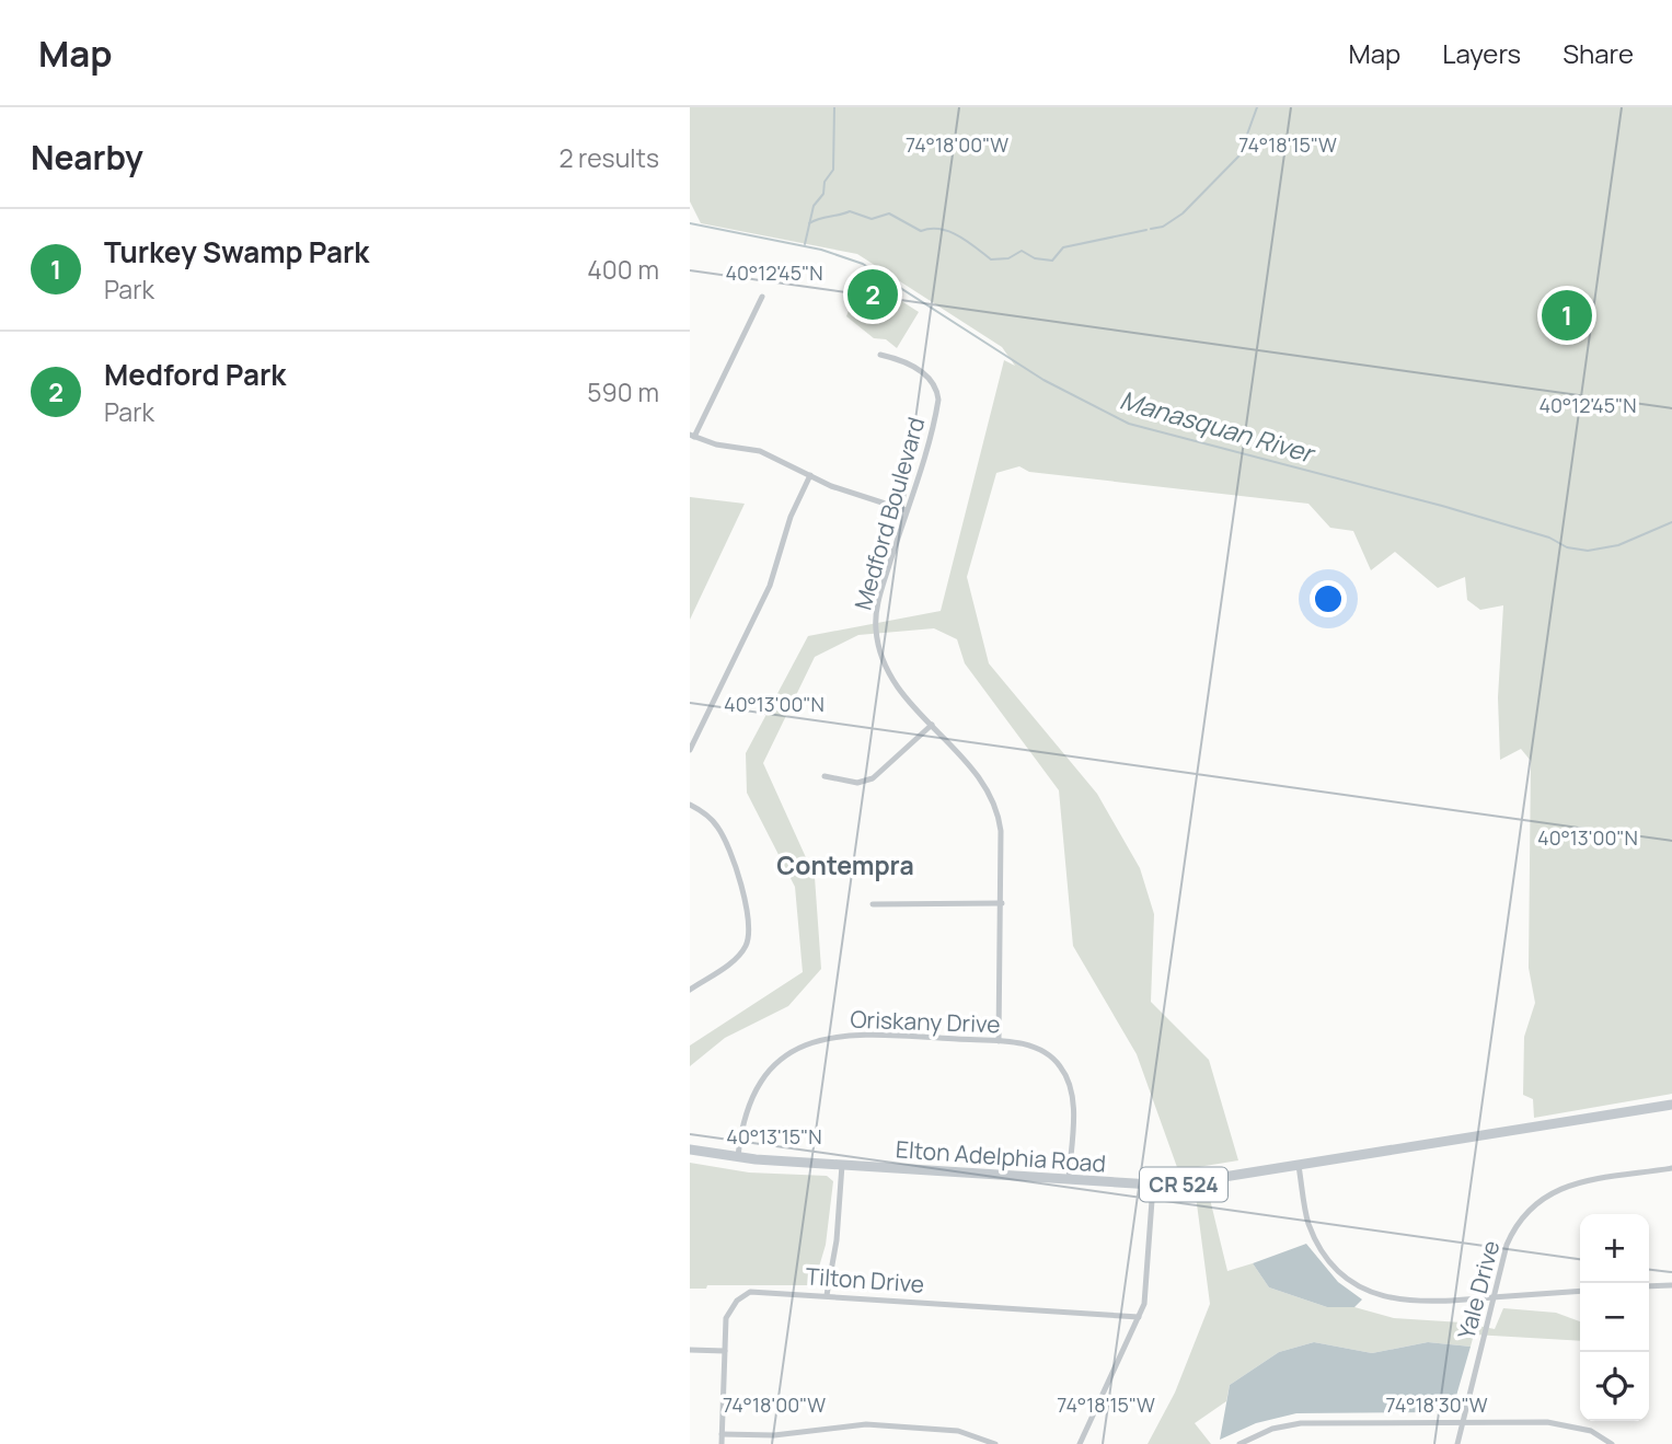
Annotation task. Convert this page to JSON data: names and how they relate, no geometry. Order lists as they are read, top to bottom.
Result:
{
  "streets": {
    "main road": ["Elton Adelphia Road", "CR 524"],
    "street": [
      "Medford Boulevard",
      "Oriskany Drive",
      "Tilton Drive",
      "Yale Drive"
    ]
  },
  "crossings": [
    ["Medford Boulevard", "Oriskany Drive"],
    ["Oriskany Drive", "Elton Adelphia Road"]
  ],
  "districts": ["Contempra"],
  "water": ["Manasquan River"],
  "page": {
    "header": "Map",
    "nav": ["Map", "Layers", "Share"],
    "heading": ["Nearby", "2 results"],
    "list": [
      {
        "mark": "1",
        "name": "Turkey Swamp Park",
        "note": "Park",
        "value": "400 m"
      },
      {
        "mark": "2",
        "name": "Medford Park",
        "note": "Park",
        "value": "590 m"
      }
    ],
    "pins": ["2", "1"],
    "map_buttons": ["+", "−"]
  },
  "coordinates": [
    "74°18'00\"W",
    "74°18'15\"W",
    "40°12'45\"N",
    "40°13'00\"N",
    "40°13'15\"N",
    "74°18'30\"W"
  ]
}
